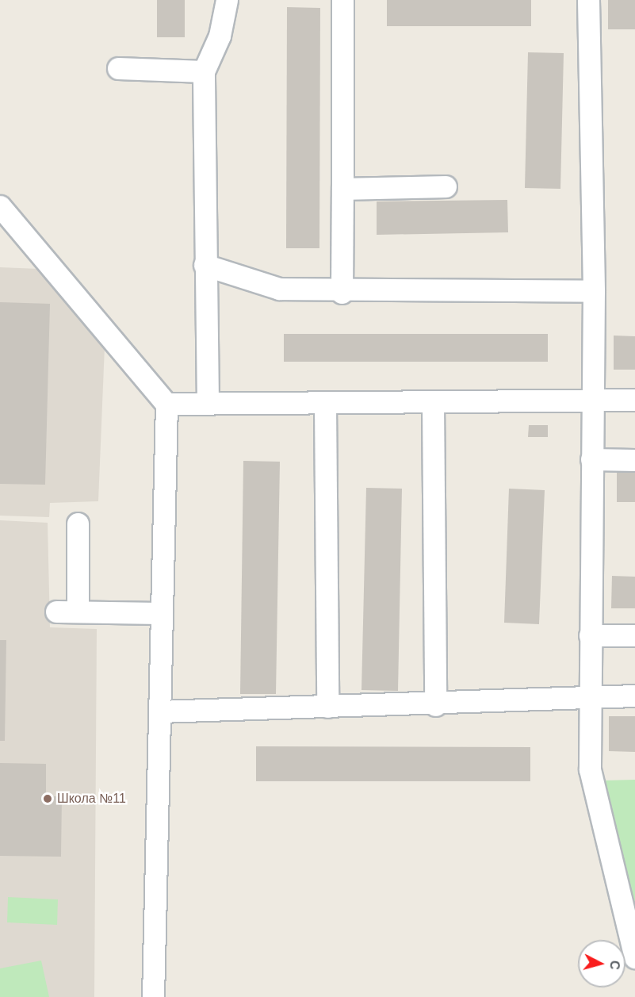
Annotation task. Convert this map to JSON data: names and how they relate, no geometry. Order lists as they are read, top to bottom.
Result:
{
  "places": ["Школа №11"],
  "north": "right"
}
